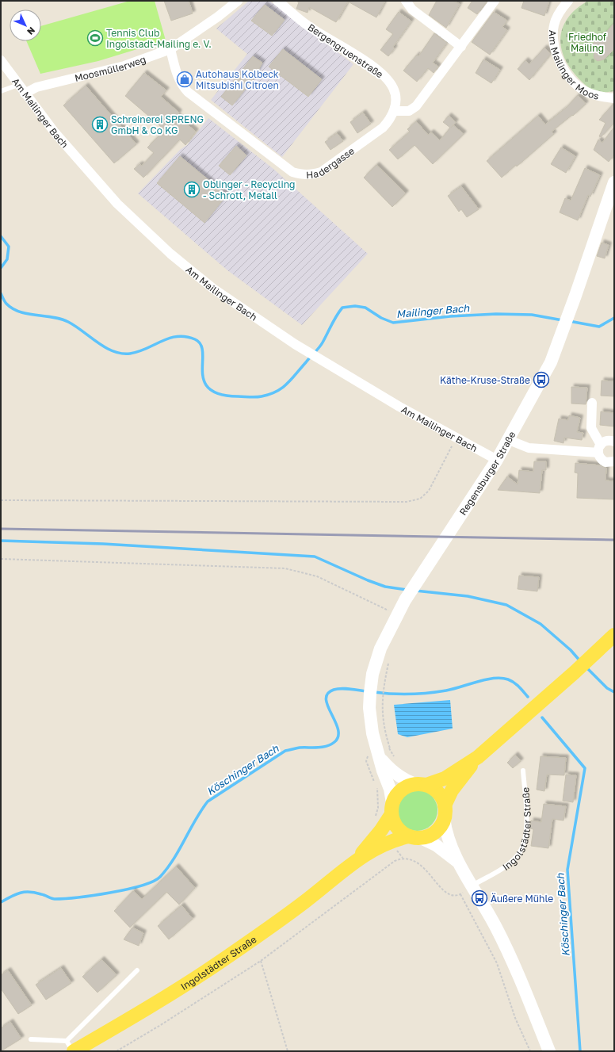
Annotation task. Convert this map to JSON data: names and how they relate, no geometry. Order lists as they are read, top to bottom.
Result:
{
  "streets": {
    "main road": ["Ingolstädter Straße"],
    "street": [
      "Bergengruenstraße",
      "Am Mailinger Moos",
      "Moosmüllerweg",
      "Am Mailinger Bach",
      "Hadergasse",
      "Regensburger Straße"
    ]
  },
  "crossings": [
    ["Bergengruenstraße", "Hadergasse"],
    ["Moosmüllerweg", "Am Mailinger Bach"],
    ["Moosmüllerweg", "Hadergasse"],
    ["Am Mailinger Bach", "Regensburger Straße"]
  ],
  "water": ["Mailinger Bach", "Köschinger Bach"],
  "parks": ["Friedhof Mailing"],
  "places": {
    "sports": ["Tennis Club Ingolstadt-Mailing e. V."],
    "shop": ["Autohaus Kolbeck Mitsubishi Citroen"],
    "building": ["Schreinerei SPRENG GmbH & Co KG", "Oblinger - Recycling - Schrott, Metall"],
    "bus stop": ["Käthe-Kruse-Straße", "Äußere Mühle"]
  },
  "north": "bottom right"
}
